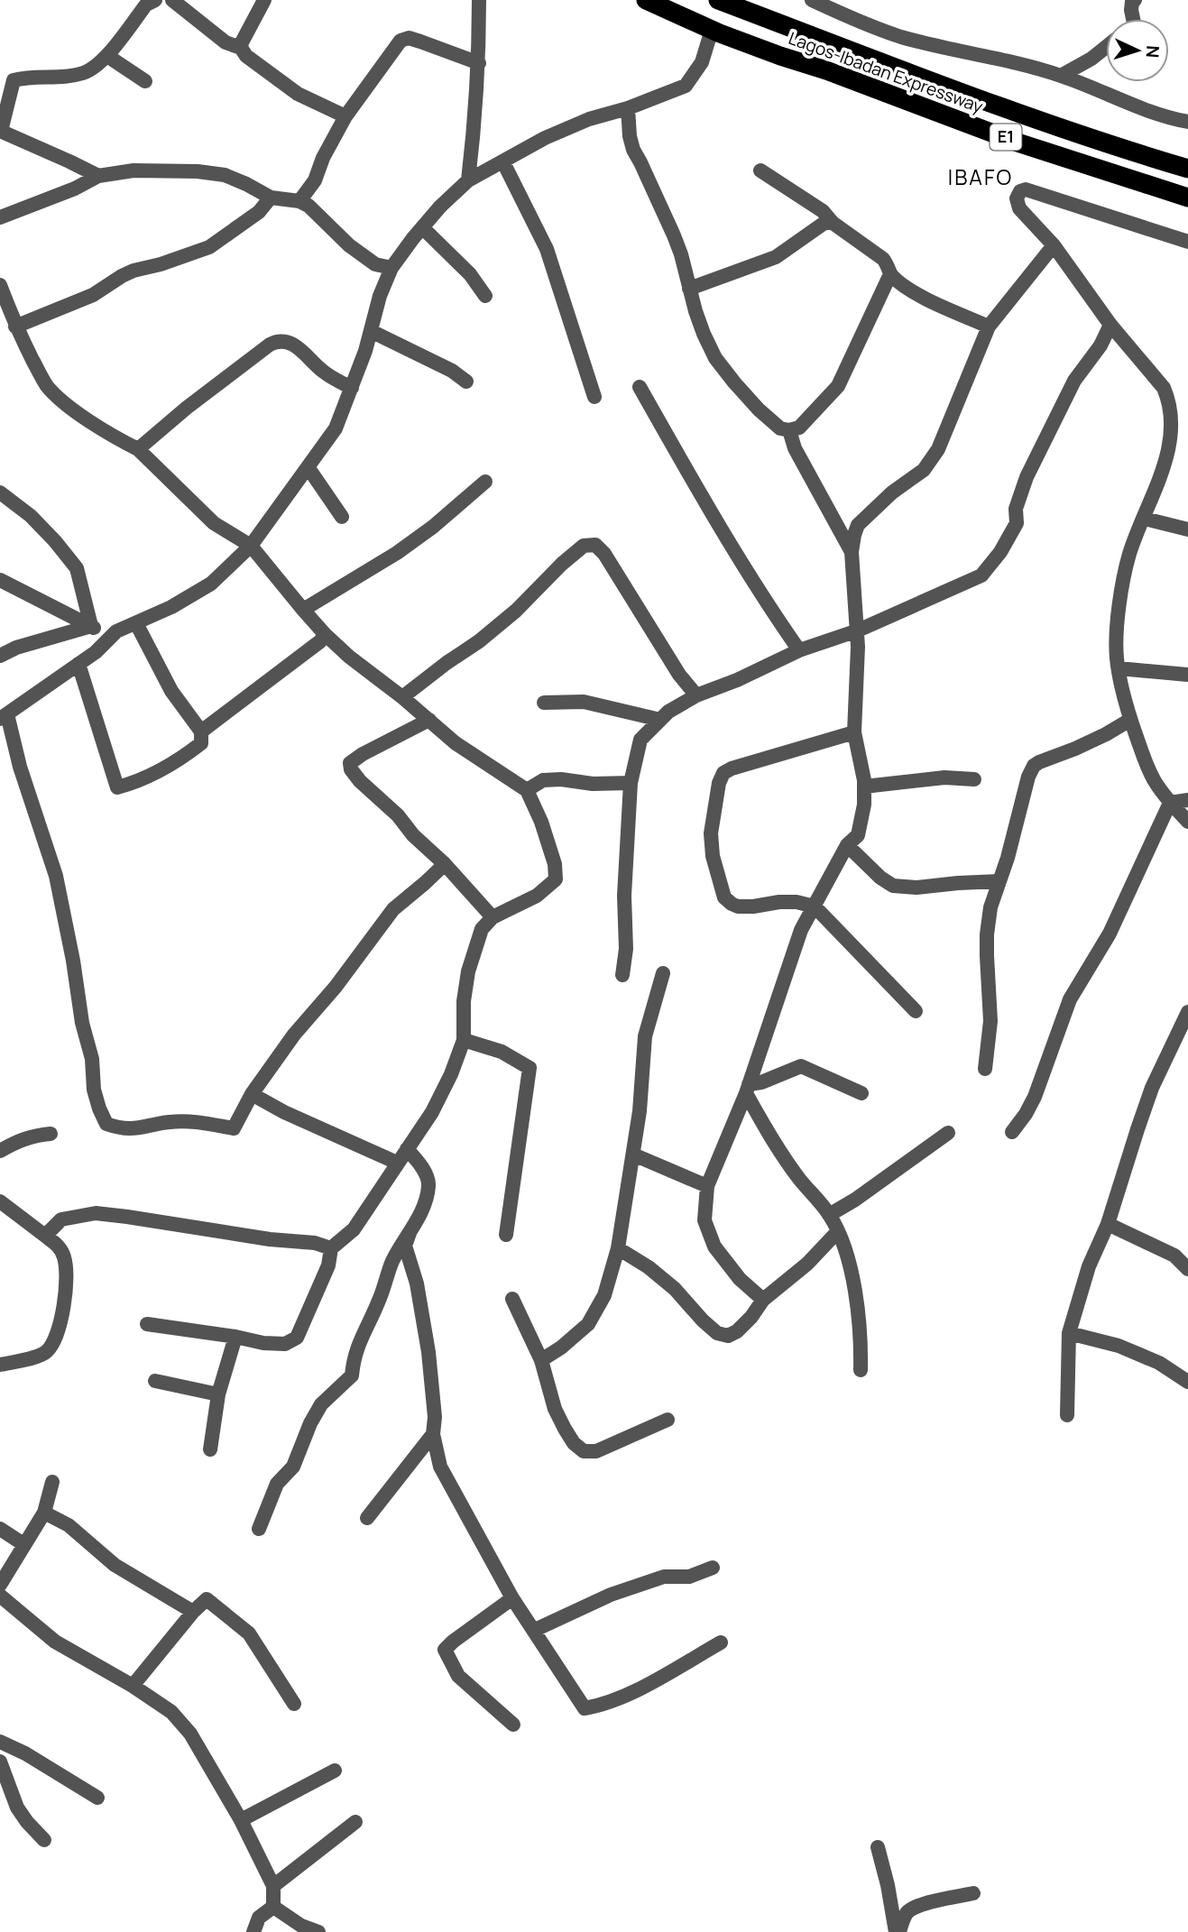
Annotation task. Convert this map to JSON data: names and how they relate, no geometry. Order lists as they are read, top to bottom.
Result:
{
  "streets": {
    "highway": ["Lagos-Ibadan Expressway", "E1"]
  },
  "districts": ["IBAFO"],
  "north": "right"
}
